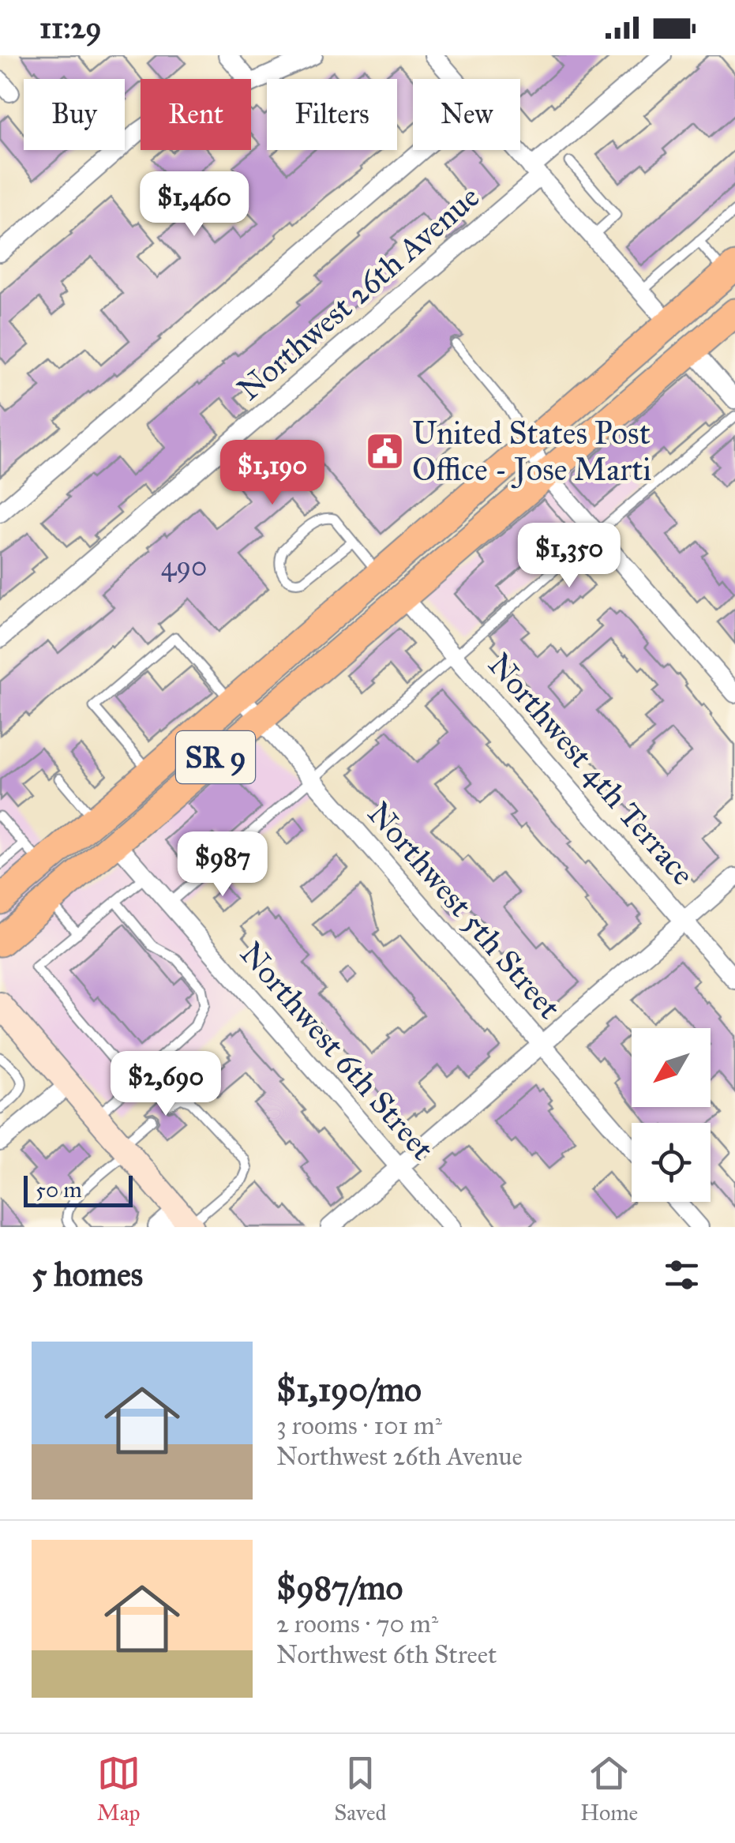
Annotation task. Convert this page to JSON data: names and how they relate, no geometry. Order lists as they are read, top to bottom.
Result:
{
  "streets": {
    "highway": ["SR 9"],
    "street": [
      "Northwest 26th Avenue",
      "Northwest 4th Terrace",
      "Northwest 5th Street",
      "Northwest 6th Street"
    ]
  },
  "crossings": [
    ["SR 9", "Northwest 4th Terrace"],
    ["SR 9", "Northwest 5th Street"],
    ["SR 9", "Northwest 6th Street"]
  ],
  "places": {
    "public building": ["United States Post Office - Jose Marti"]
  },
  "house_numbers": ["490"],
  "scale_bar": "50 m",
  "north": "bottom left",
  "page": {
    "status": "11:29",
    "chip": [
      "Buy",
      "Rent",
      "Filters",
      "New"
    ],
    "price": [
      "$1,460",
      "$1,190",
      "$1,350",
      "$987",
      "$2,690"
    ],
    "scale": "50 m",
    "heading": "5 homes",
    "list": [
      {
        "name": "$1,190/mo",
        "note": "3 rooms · 101 m² · Northwest 26th Avenue"
      },
      {
        "name": "$987/mo",
        "note": "2 rooms · 70 m² · Northwest 6th Street"
      }
    ],
    "tabs": ["Map", "Saved", "Home"]
  }
}
